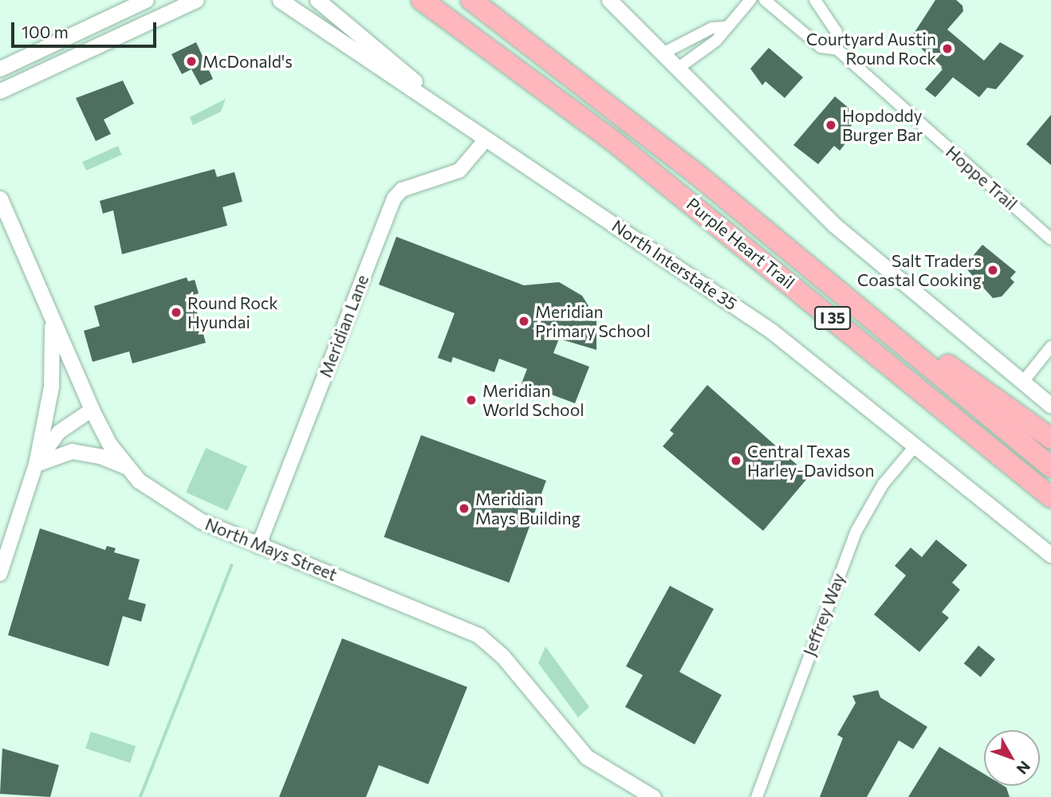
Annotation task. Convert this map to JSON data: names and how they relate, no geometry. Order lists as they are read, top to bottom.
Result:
{
  "streets": {
    "highway": ["Purple Heart Trail", "I 35"],
    "main road": ["North Interstate 35", "North Mays Street"],
    "street": ["Hoppe Trail", "Meridian Lane", "Jeffrey Way"]
  },
  "crossings": [
    ["North Interstate 35", "Meridian Lane"],
    ["North Interstate 35", "Jeffrey Way"],
    ["Meridian Lane", "North Mays Street"]
  ],
  "places": [
    "Courtyard Austin Round Rock",
    "McDonald's",
    "Hopdoddy Burger Bar",
    "Salt Traders Coastal Cooking",
    "Round Rock Hyundai",
    "Meridian Primary School",
    "Meridian World School",
    "Central Texas Harley-Davidson",
    "Meridian Mays Building"
  ],
  "scale_bar": "100 m",
  "north": "bottom right"
}
